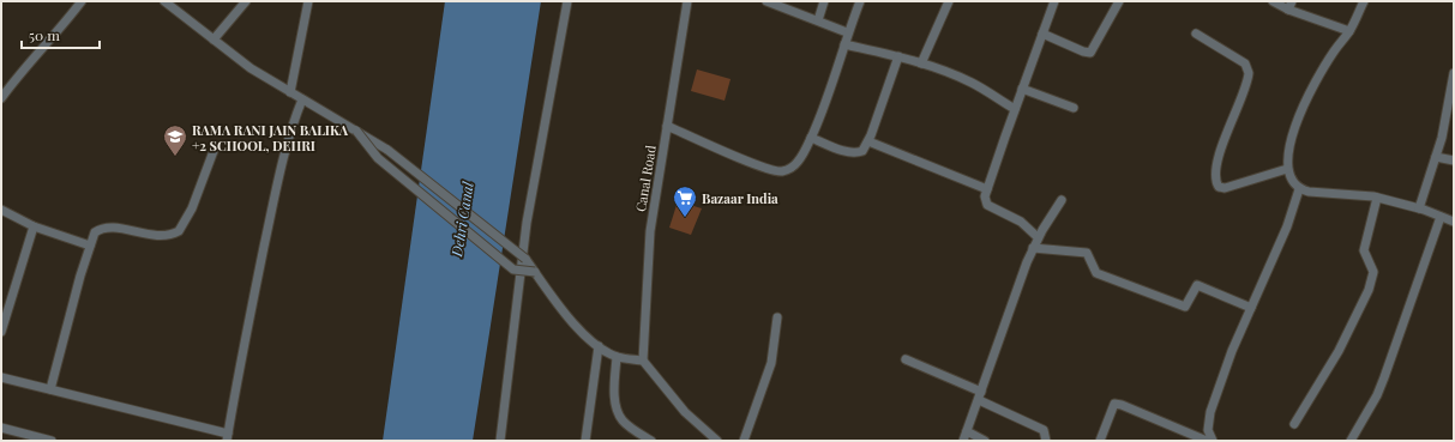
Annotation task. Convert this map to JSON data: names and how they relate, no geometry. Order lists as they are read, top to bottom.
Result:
{
  "streets": {
    "street": ["Canal Road"]
  },
  "water": ["Dehri Canal"],
  "places": {
    "school or university": ["RAMA RANI JAIN BALIKA +2 SCHOOL, DEHRI"],
    "supermarket": ["Bazaar India"]
  },
  "scale_bar": "50 m"
}
